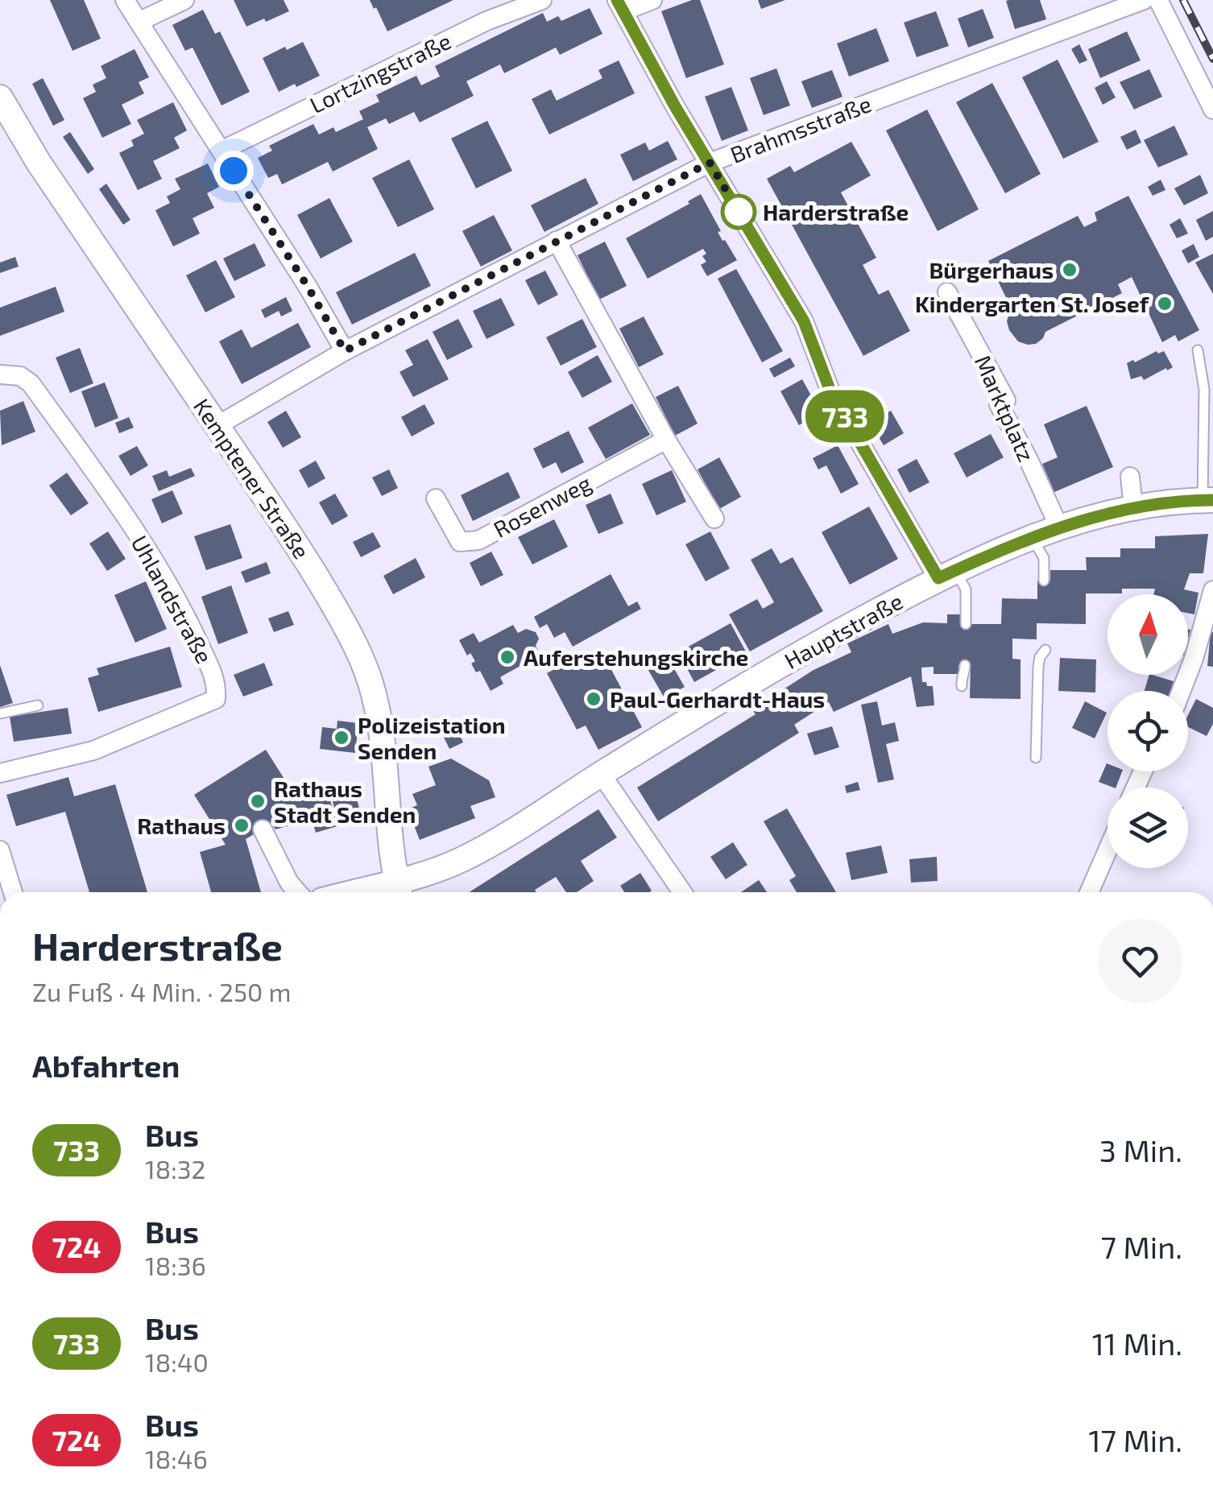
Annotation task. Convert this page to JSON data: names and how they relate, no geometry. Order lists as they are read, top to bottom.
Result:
{
  "streets": {
    "main road": ["Kemptener Straße", "Hauptstraße"],
    "street": [
      "Lortzingstraße",
      "Brahmsstraße",
      "Marktplatz",
      "Rosenweg",
      "Uhlandstraße"
    ]
  },
  "crossings": [
    ["Brahmsstraße", "Kemptener Straße"],
    ["Marktplatz", "Hauptstraße"],
    ["Kemptener Straße", "Hauptstraße"]
  ],
  "places": [
    "Harderstraße",
    "Bürgerhaus",
    "Kindergarten St. Josef",
    "Auferstehungskirche",
    "Paul-Gerhardt-Haus",
    "Polizeistation Senden",
    "Rathaus Stadt Senden",
    "Rathaus"
  ],
  "lines": ["bus line 733"],
  "north": "top",
  "page": {
    "on_map": "733",
    "heading": [
      ["Harderstraße", "Zu Fuß · 4 Min. · 250 m"],
      "Abfahrten"
    ],
    "list": [
      {
        "mark": "733",
        "name": "Bus",
        "note": "18:32",
        "value": "3 Min."
      },
      {
        "mark": "724",
        "name": "Bus",
        "note": "18:36",
        "value": "7 Min."
      },
      {
        "mark": "733",
        "name": "Bus",
        "note": "18:40",
        "value": "11 Min."
      },
      {
        "mark": "724",
        "name": "Bus",
        "note": "18:46",
        "value": "17 Min."
      }
    ]
  }
}
